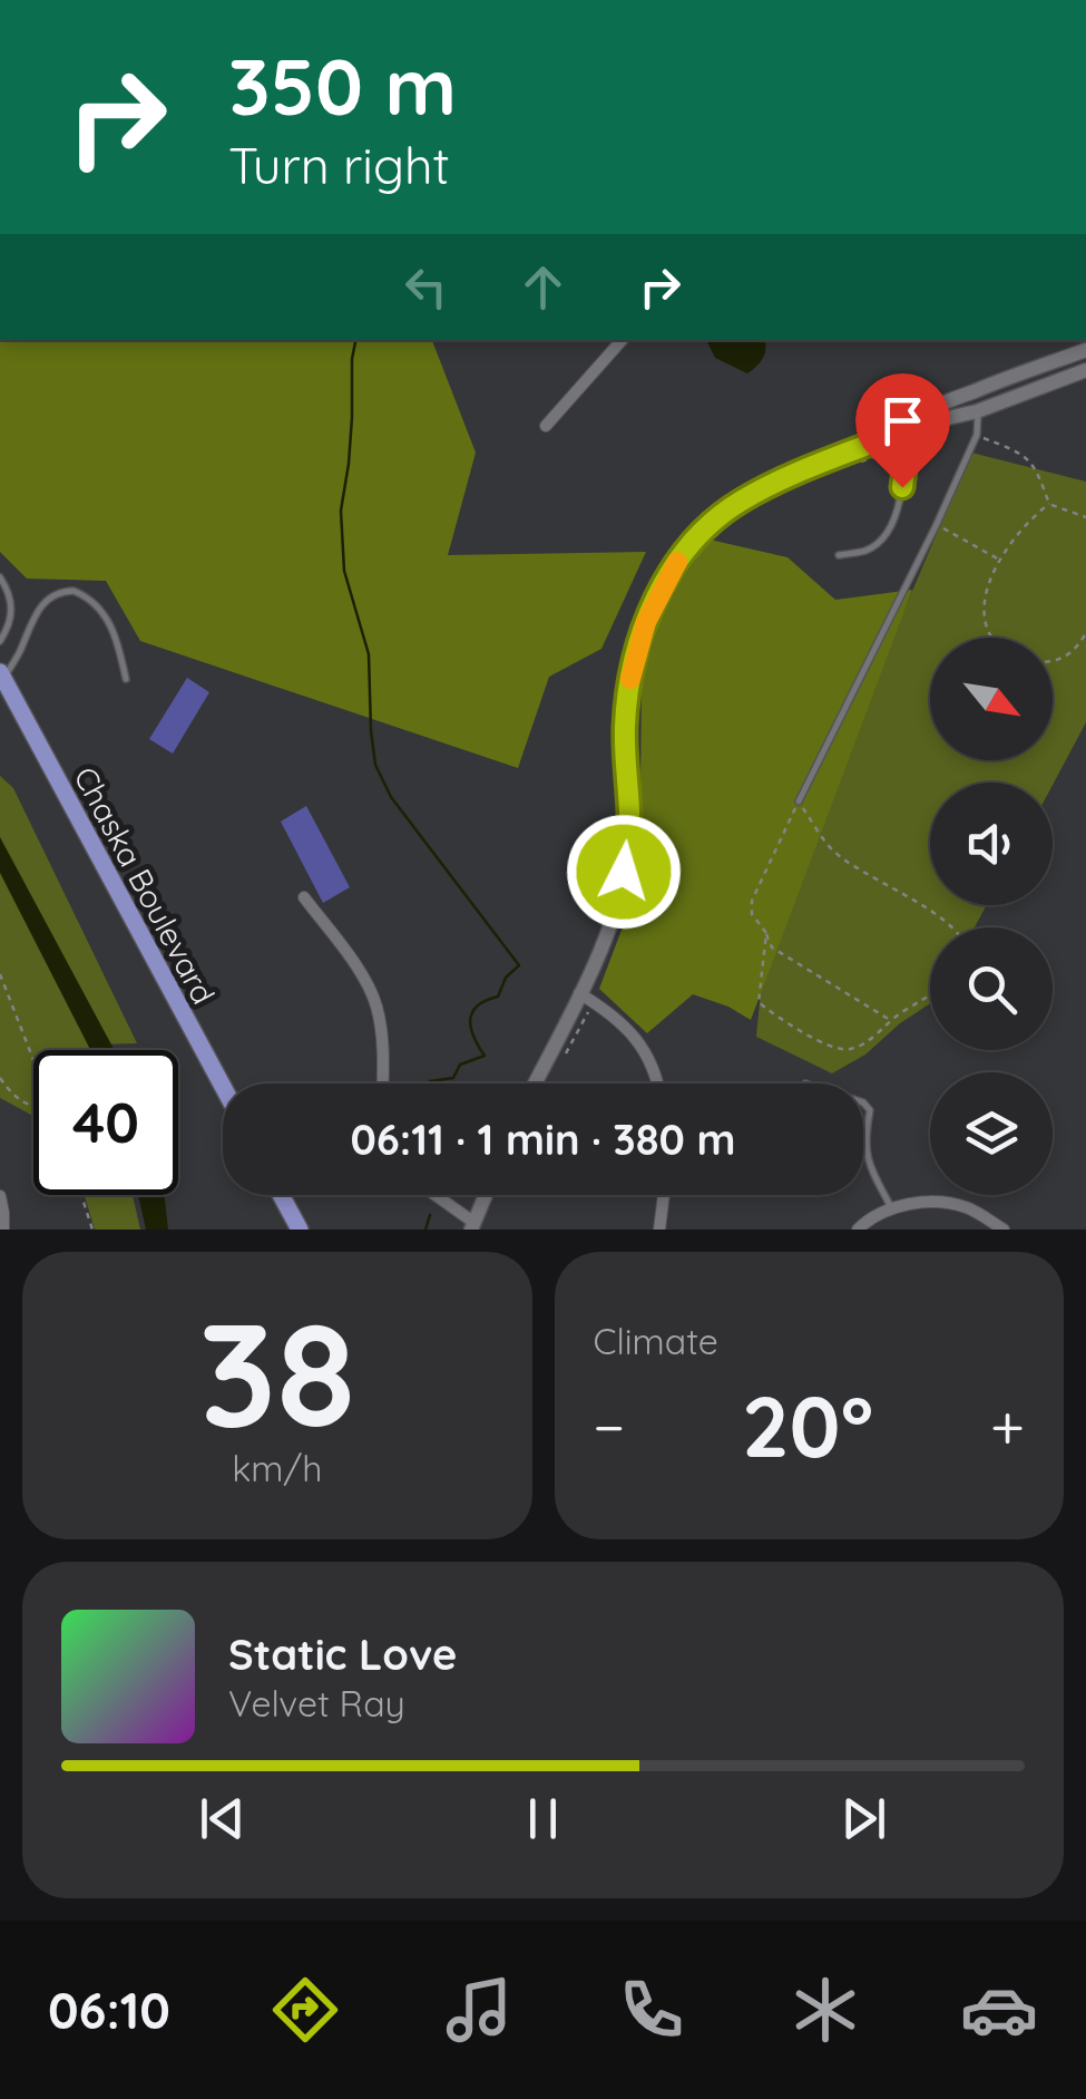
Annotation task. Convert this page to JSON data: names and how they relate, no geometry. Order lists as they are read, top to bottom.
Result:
{
  "streets": {
    "main road": ["Chaska Boulevard"]
  },
  "north": "bottom right",
  "page": {
    "turn": ["350 m", "Turn right"],
    "limit": "40",
    "trip": "06:11 · 1 min · 380 m",
    "tile": [
      ["38", "km/h"],
      "Climate"
    ],
    "heat": ["−", "20°", "+"],
    "song": ["Static Love", "Velvet Ray"],
    "tabs": "06:10"
  }
}
